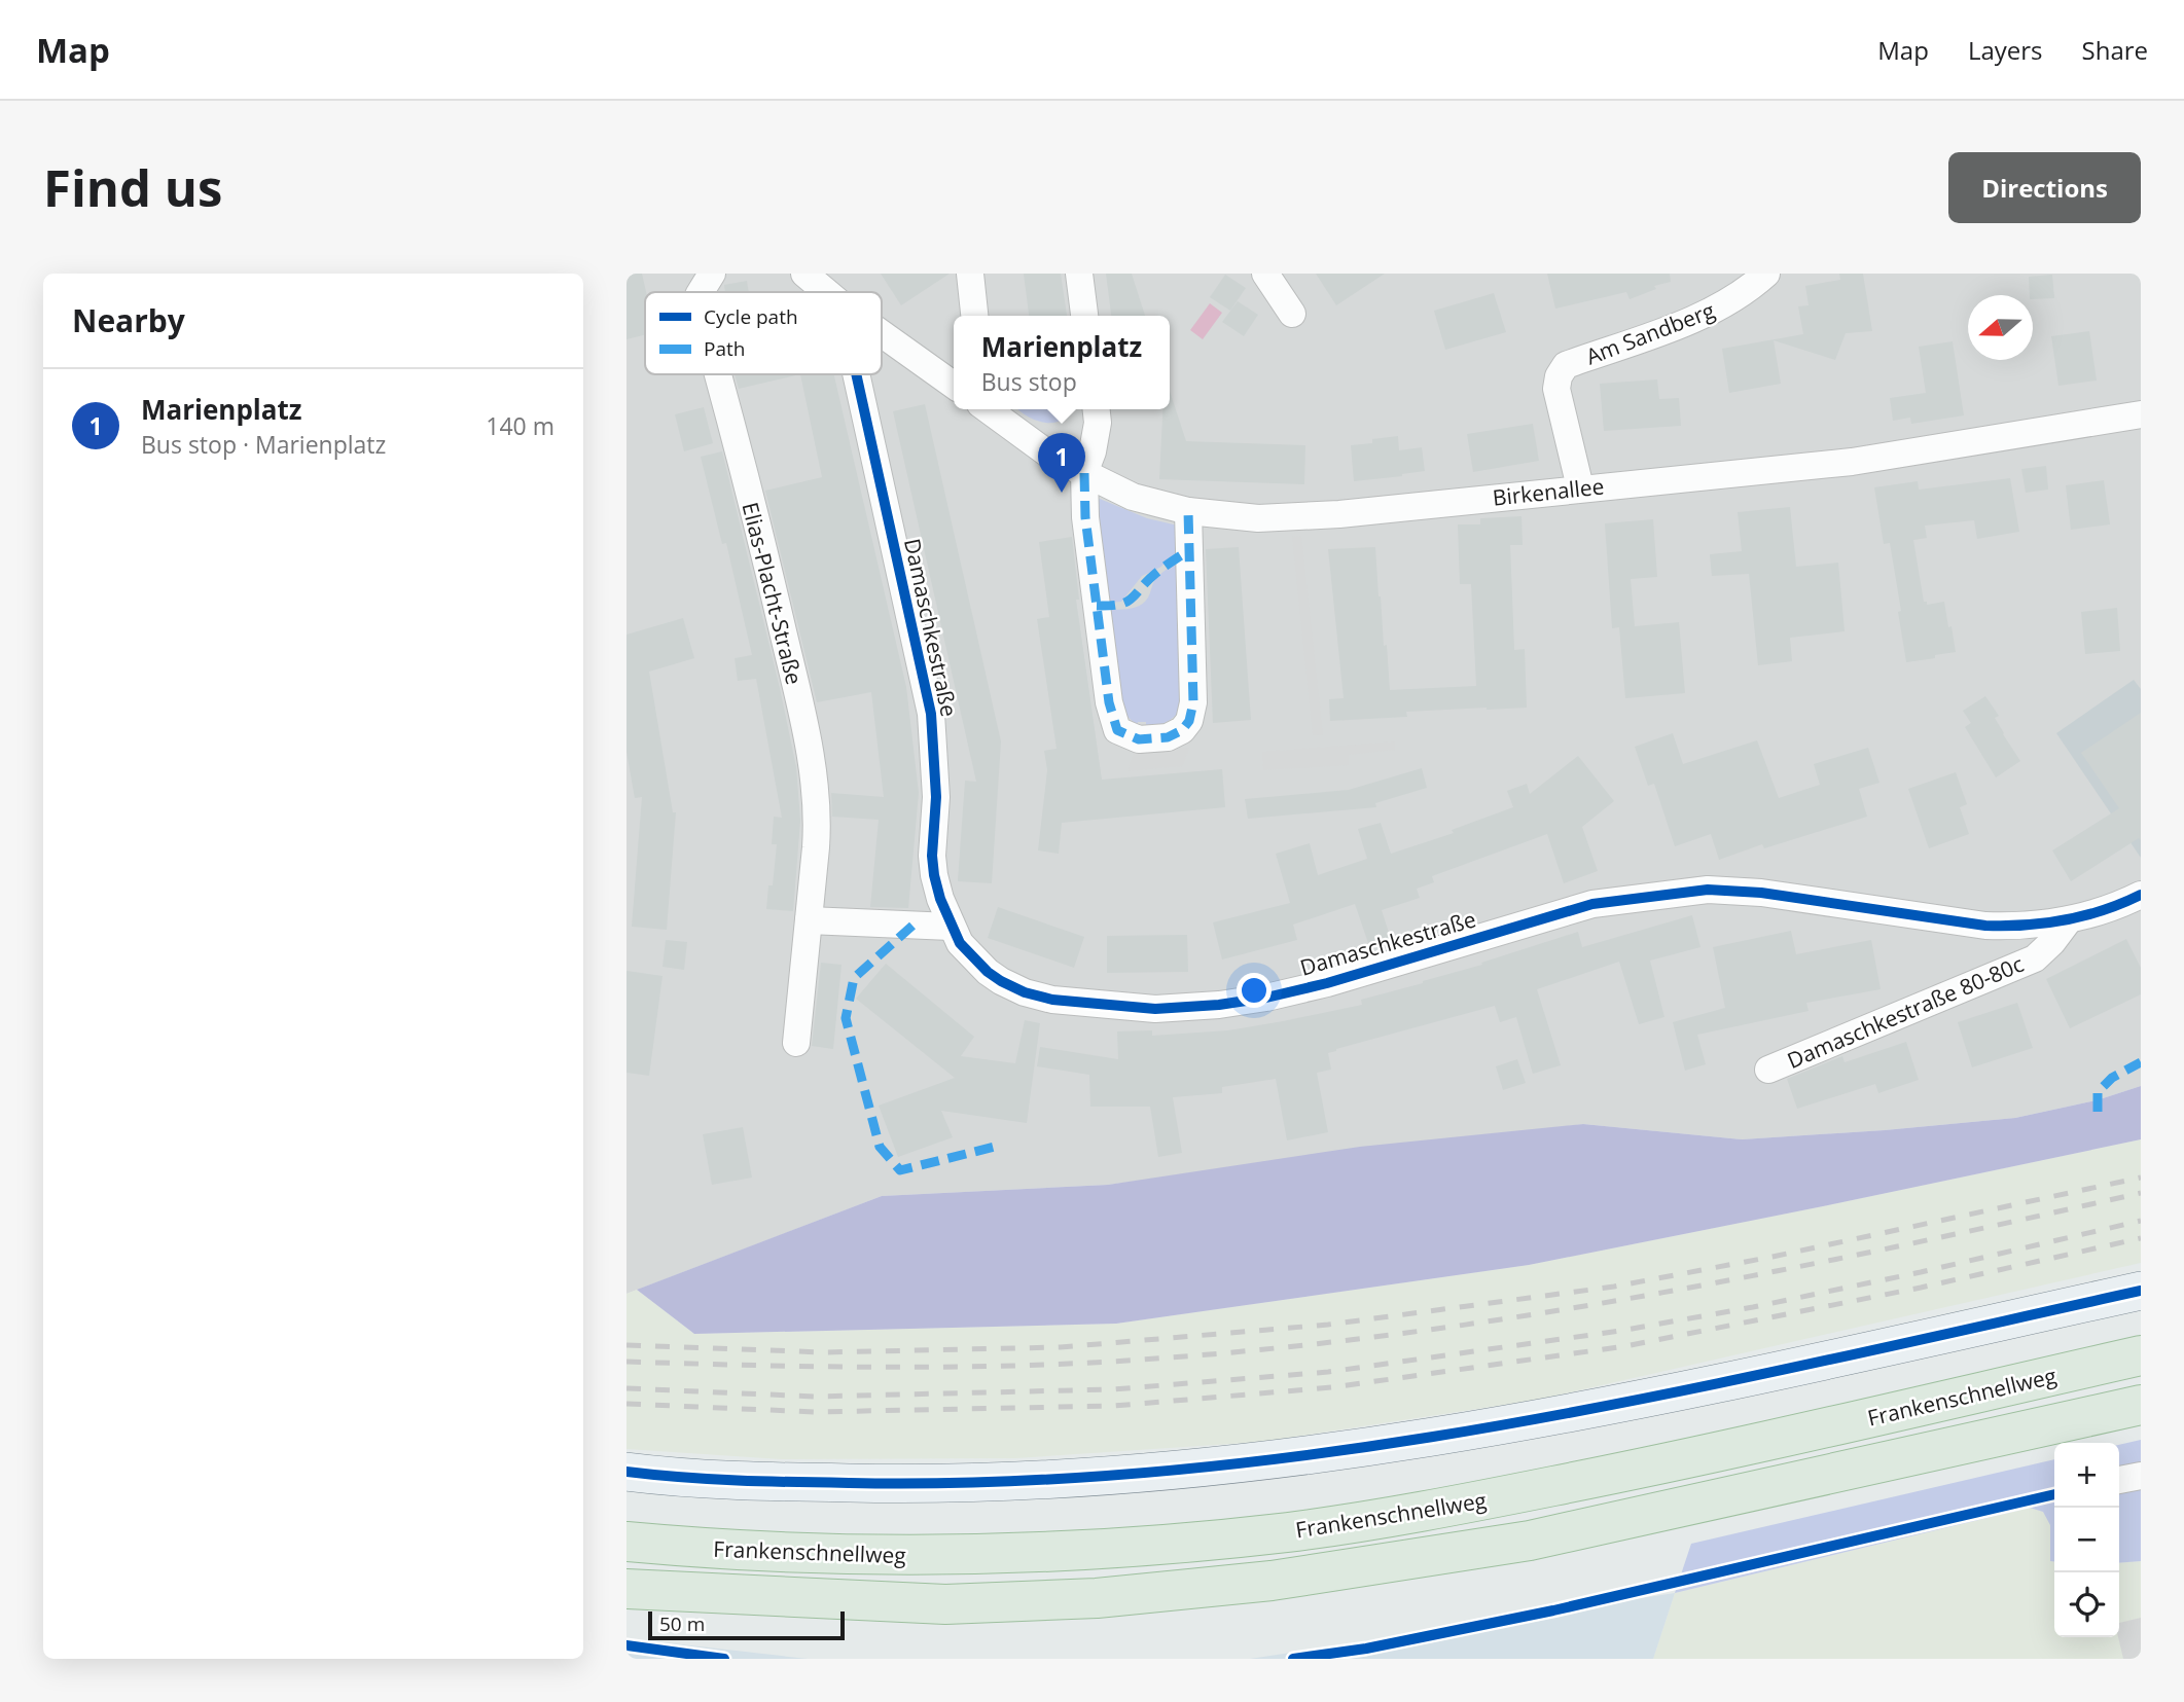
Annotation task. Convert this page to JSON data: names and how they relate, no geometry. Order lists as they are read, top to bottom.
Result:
{
  "streets": {
    "highway": ["Frankenschnellweg"],
    "street": [
      "Am Sandberg",
      "Birkenallee",
      "Elias-Placht-Straße",
      "Damaschkestraße",
      "Damaschkestraße 80-80c"
    ]
  },
  "crossings": [
    ["Am Sandberg", "Birkenallee"],
    ["Damaschkestraße", "Damaschkestraße 80-80c"]
  ],
  "legend": ["Cycle path", "Path"],
  "scale_bar": "50 m",
  "north": "left",
  "page": {
    "header": "Map",
    "nav": ["Map", "Layers", "Share"],
    "buttons": "Directions",
    "title": "Find us",
    "heading": "Nearby",
    "popup": ["Marienplatz", "Bus stop"],
    "list": [
      {
        "mark": "1",
        "name": "Marienplatz",
        "note": "Bus stop · Marienplatz",
        "value": "140 m"
      }
    ],
    "pins": "1",
    "map_buttons": ["+", "−"],
    "scale": "50 m"
  }
}
